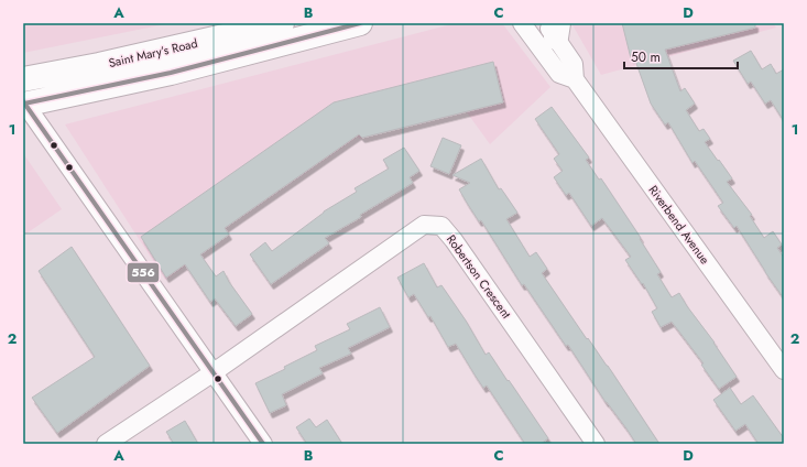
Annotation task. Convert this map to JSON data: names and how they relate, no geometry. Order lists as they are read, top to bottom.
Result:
{
  "streets": {
    "main road": ["Saint Mary’s Road"],
    "street": ["Riverbend Avenue", "Robertson Crescent"]
  },
  "lines": ["transit line 556"],
  "scale_bar": "50 m",
  "grid": {
    "columns": [
      "A",
      "B",
      "C",
      "D"
    ],
    "rows": ["1", "2"]
  }
}
